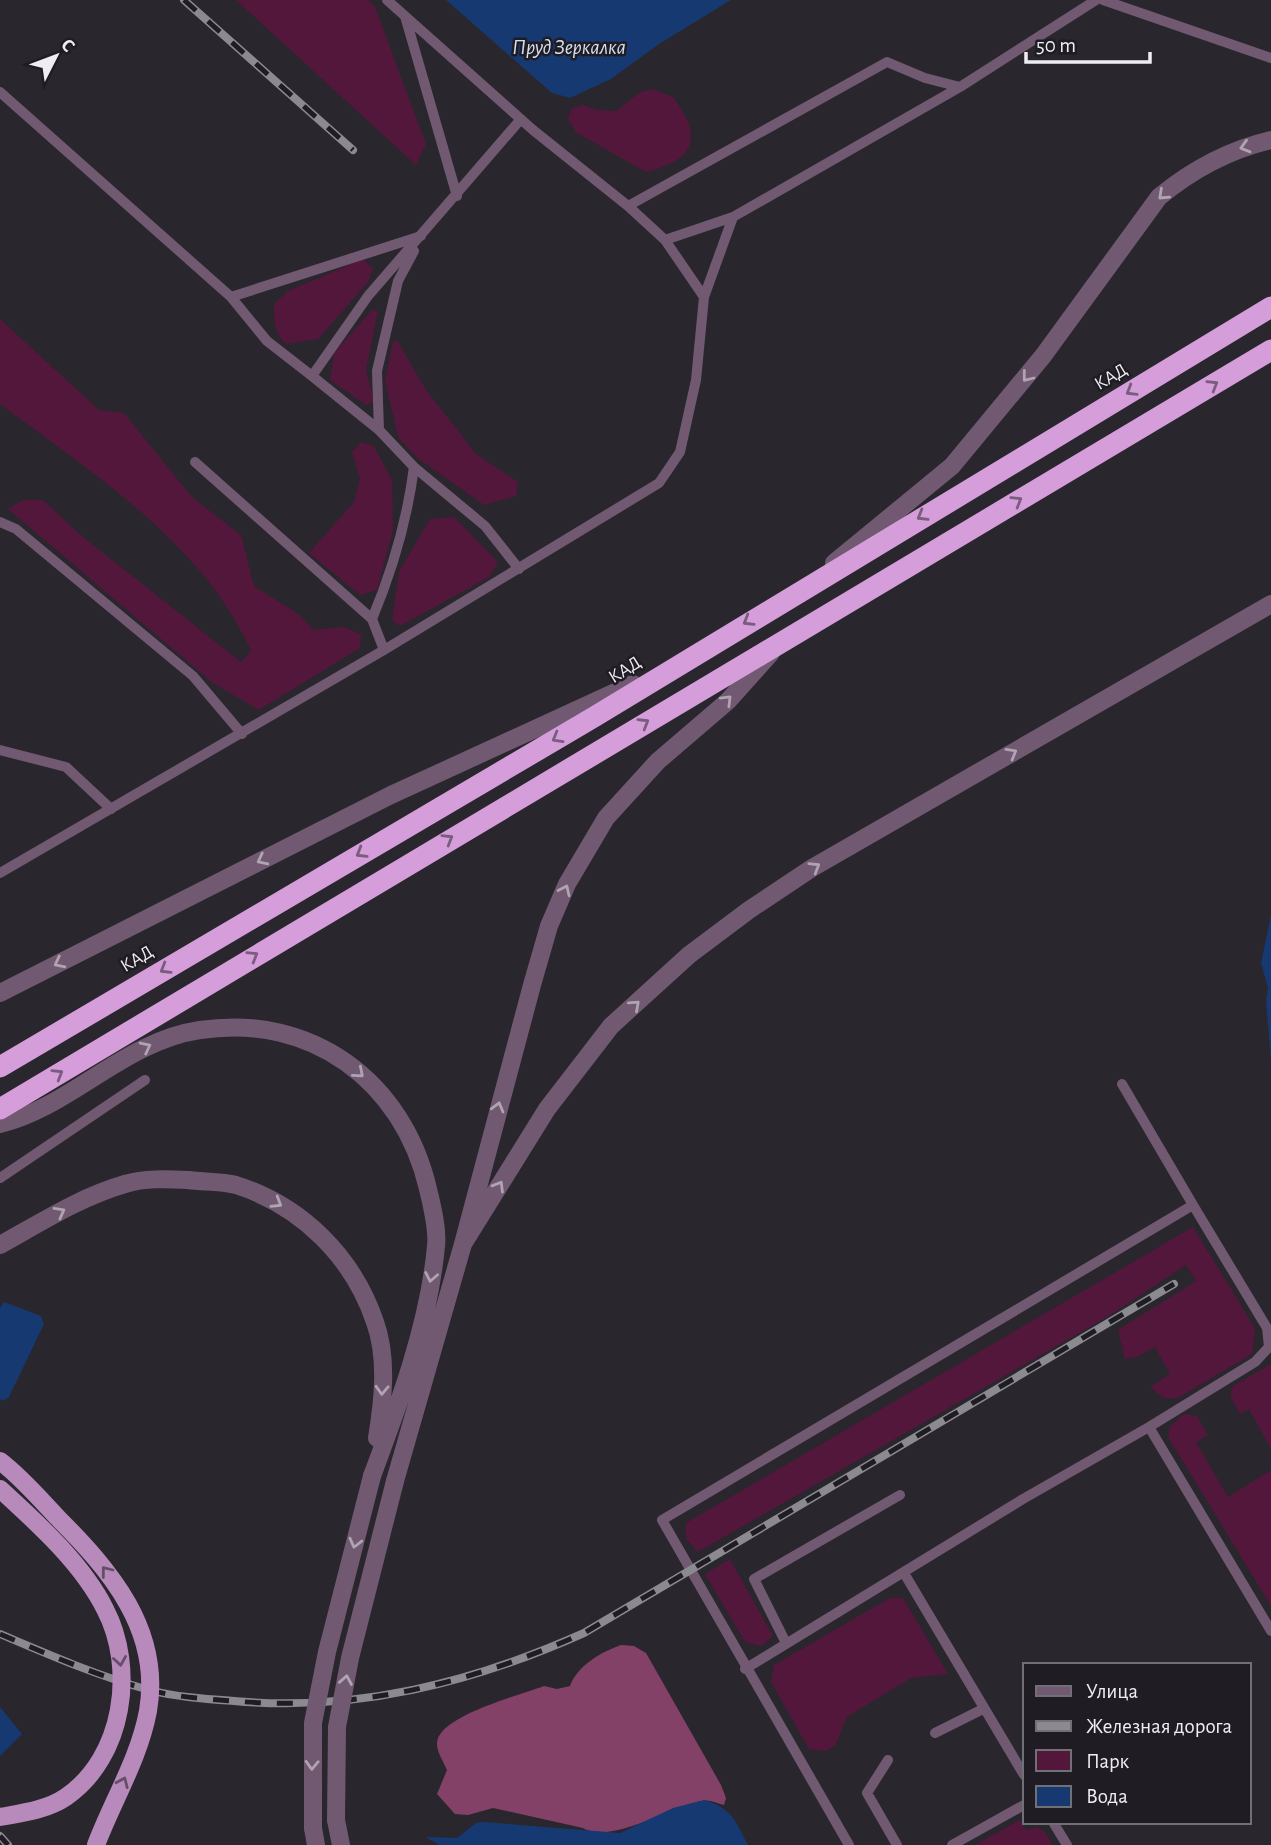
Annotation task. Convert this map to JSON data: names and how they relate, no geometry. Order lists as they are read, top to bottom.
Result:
{
  "streets": {
    "highway": ["КАД"]
  },
  "water": ["Пруд Зеркалка"],
  "legend": [
    "Улица",
    "Железная дорога",
    "Парк",
    "Вода"
  ],
  "scale_bar": "50 m",
  "north": "top right"
}
